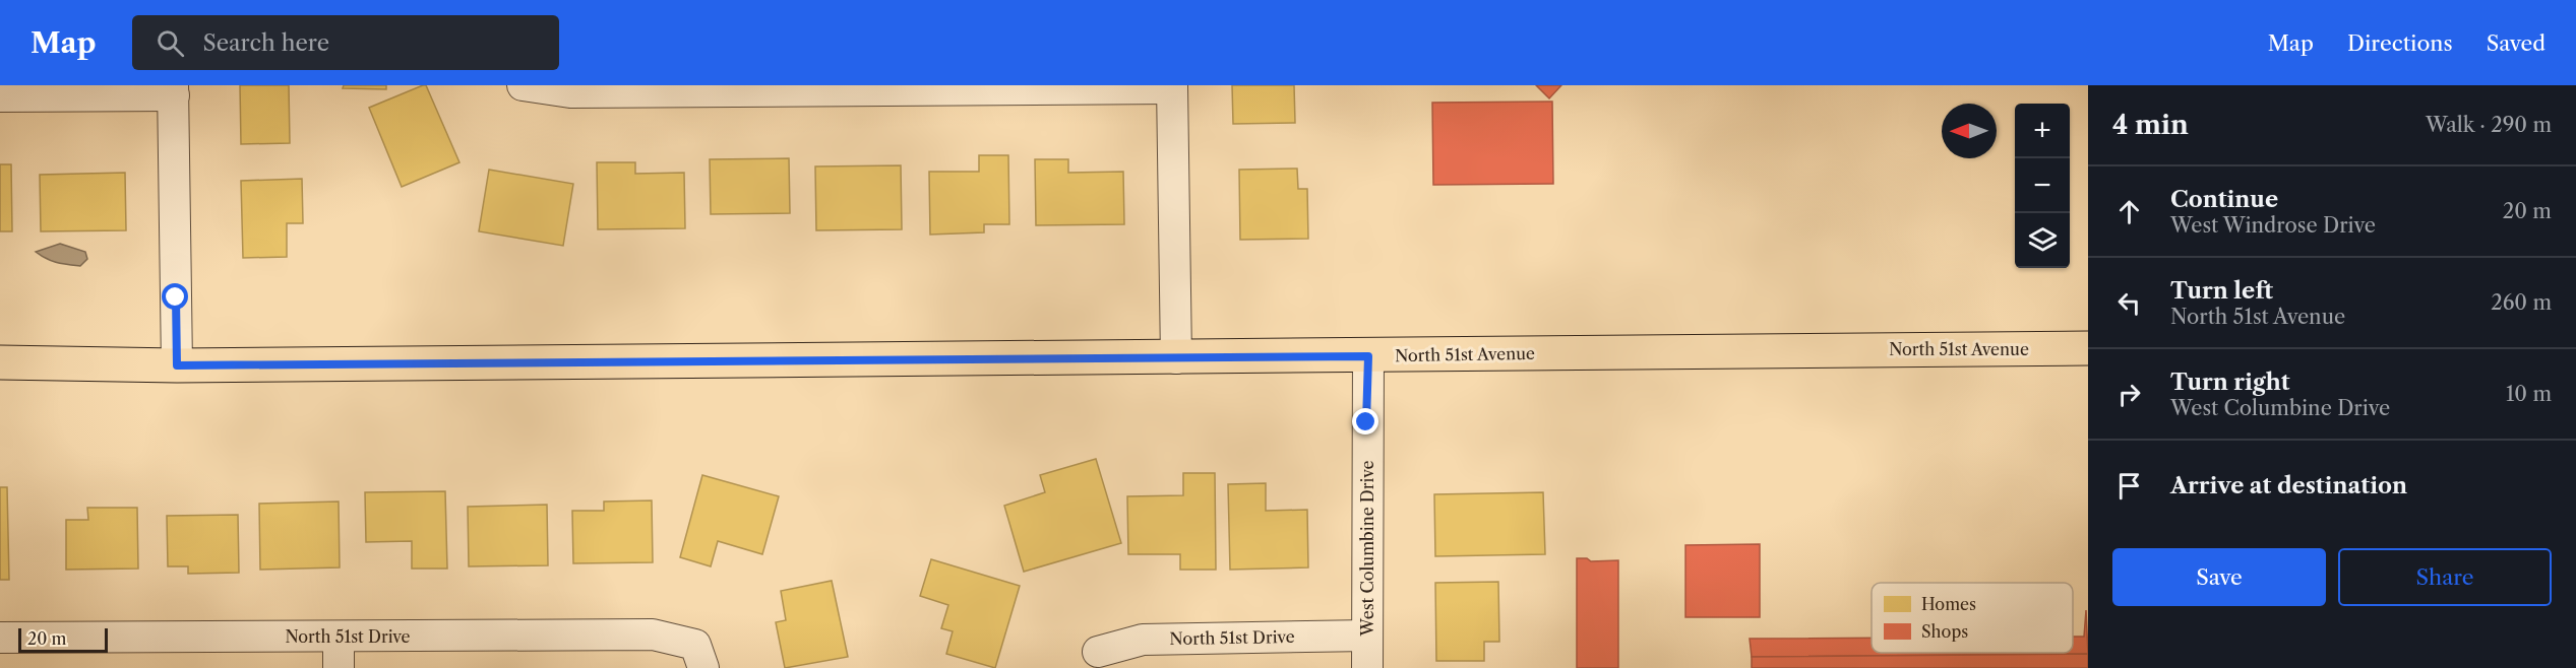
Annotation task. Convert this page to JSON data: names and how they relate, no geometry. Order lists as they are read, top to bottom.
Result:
{
  "streets": {
    "main road": ["North 51st Avenue"],
    "street": ["West Columbine Drive", "North 51st Drive"]
  },
  "crossings": [
    ["North 51st Avenue", "West Columbine Drive"],
    ["West Columbine Drive", "North 51st Drive"]
  ],
  "legend": ["Homes", "Shops"],
  "scale_bar": "20 m",
  "north": "left",
  "page": {
    "header": "Map",
    "search": "Search here",
    "nav": ["Map", "Directions", "Saved"],
    "heading": ["4 min", "Walk · 290 m"],
    "map_buttons": ["+", "−"],
    "list": [
      ["Continue", "West Windrose Drive", "20 m"],
      ["Turn left", "North 51st Avenue", "260 m"],
      ["Turn right", "West Columbine Drive", "10 m"],
      "Arrive at destination"
    ],
    "buttons": ["Save", "Share"],
    "scale": "20 m"
  }
}
